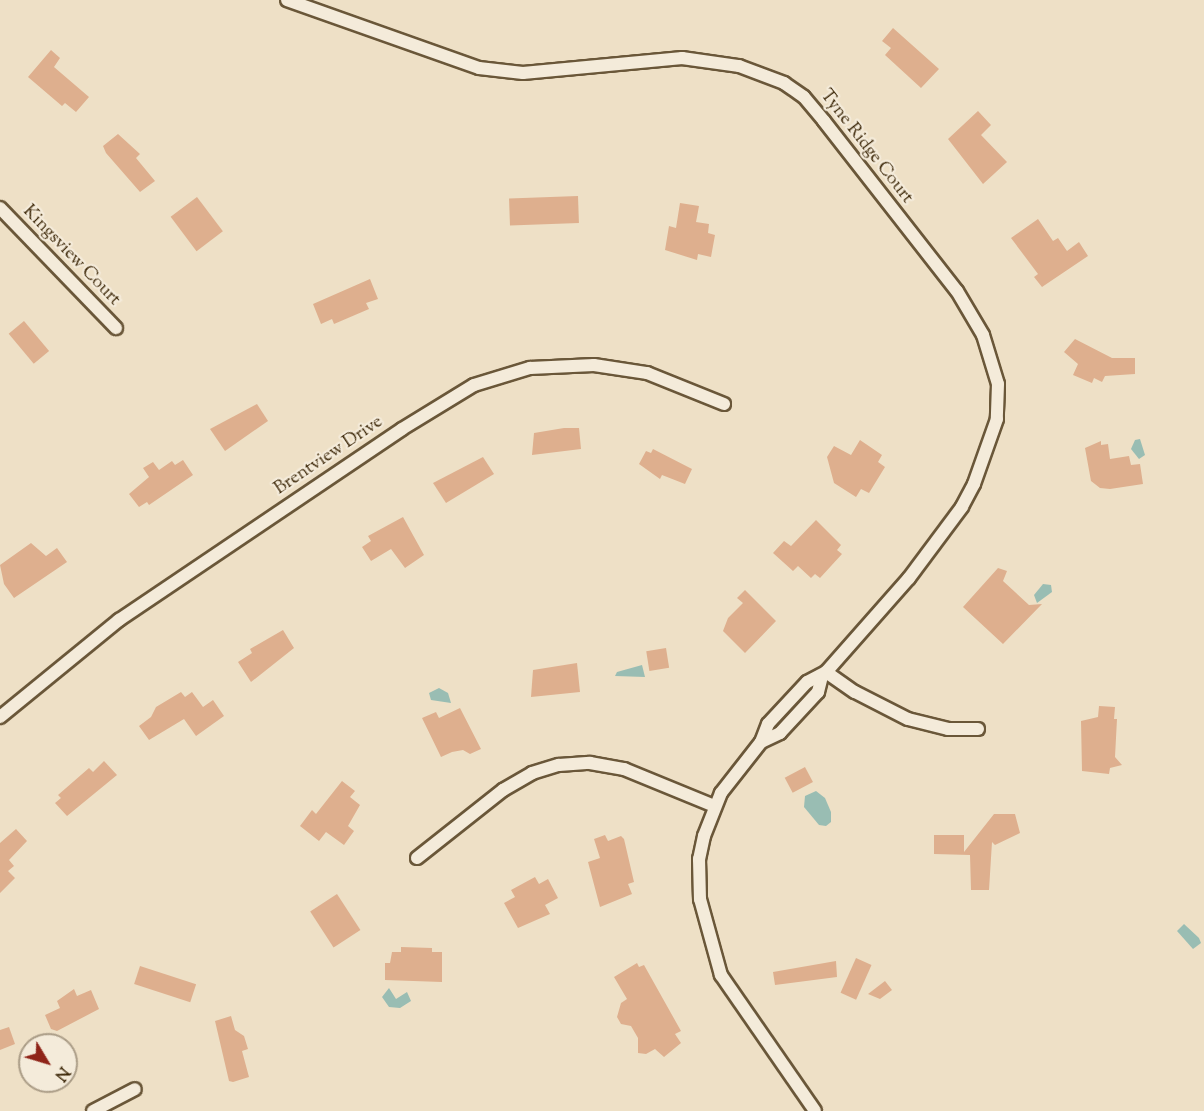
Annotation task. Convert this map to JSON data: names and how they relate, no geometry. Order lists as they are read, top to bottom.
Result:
{
  "streets": {
    "street": ["Tyne Ridge Court", "Kingsview Court", "Brentview Drive"]
  },
  "north": "bottom right"
}
